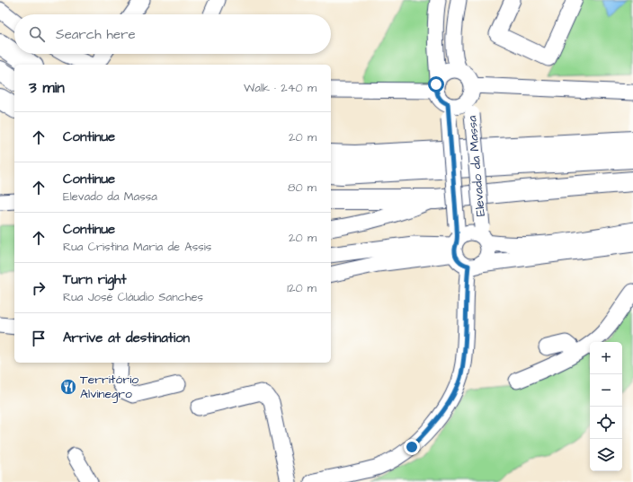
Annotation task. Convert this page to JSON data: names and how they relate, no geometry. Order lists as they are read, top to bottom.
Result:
{
  "streets": {
    "street": ["Elevado da Massa"]
  },
  "places": {
    "restaurant": ["Território Alvinegro"]
  },
  "page": {
    "search": "Search here",
    "heading": ["3 min", "Walk · 240 m"],
    "list": [
      ["Continue", "20 m"],
      ["Continue", "Elevado da Massa", "80 m"],
      ["Continue", "Rua Cristina Maria de Assis", "20 m"],
      ["Turn right", "Rua José Cláudio Sanches", "120 m"],
      "Arrive at destination"
    ],
    "map_buttons": ["+", "−"]
  }
}
